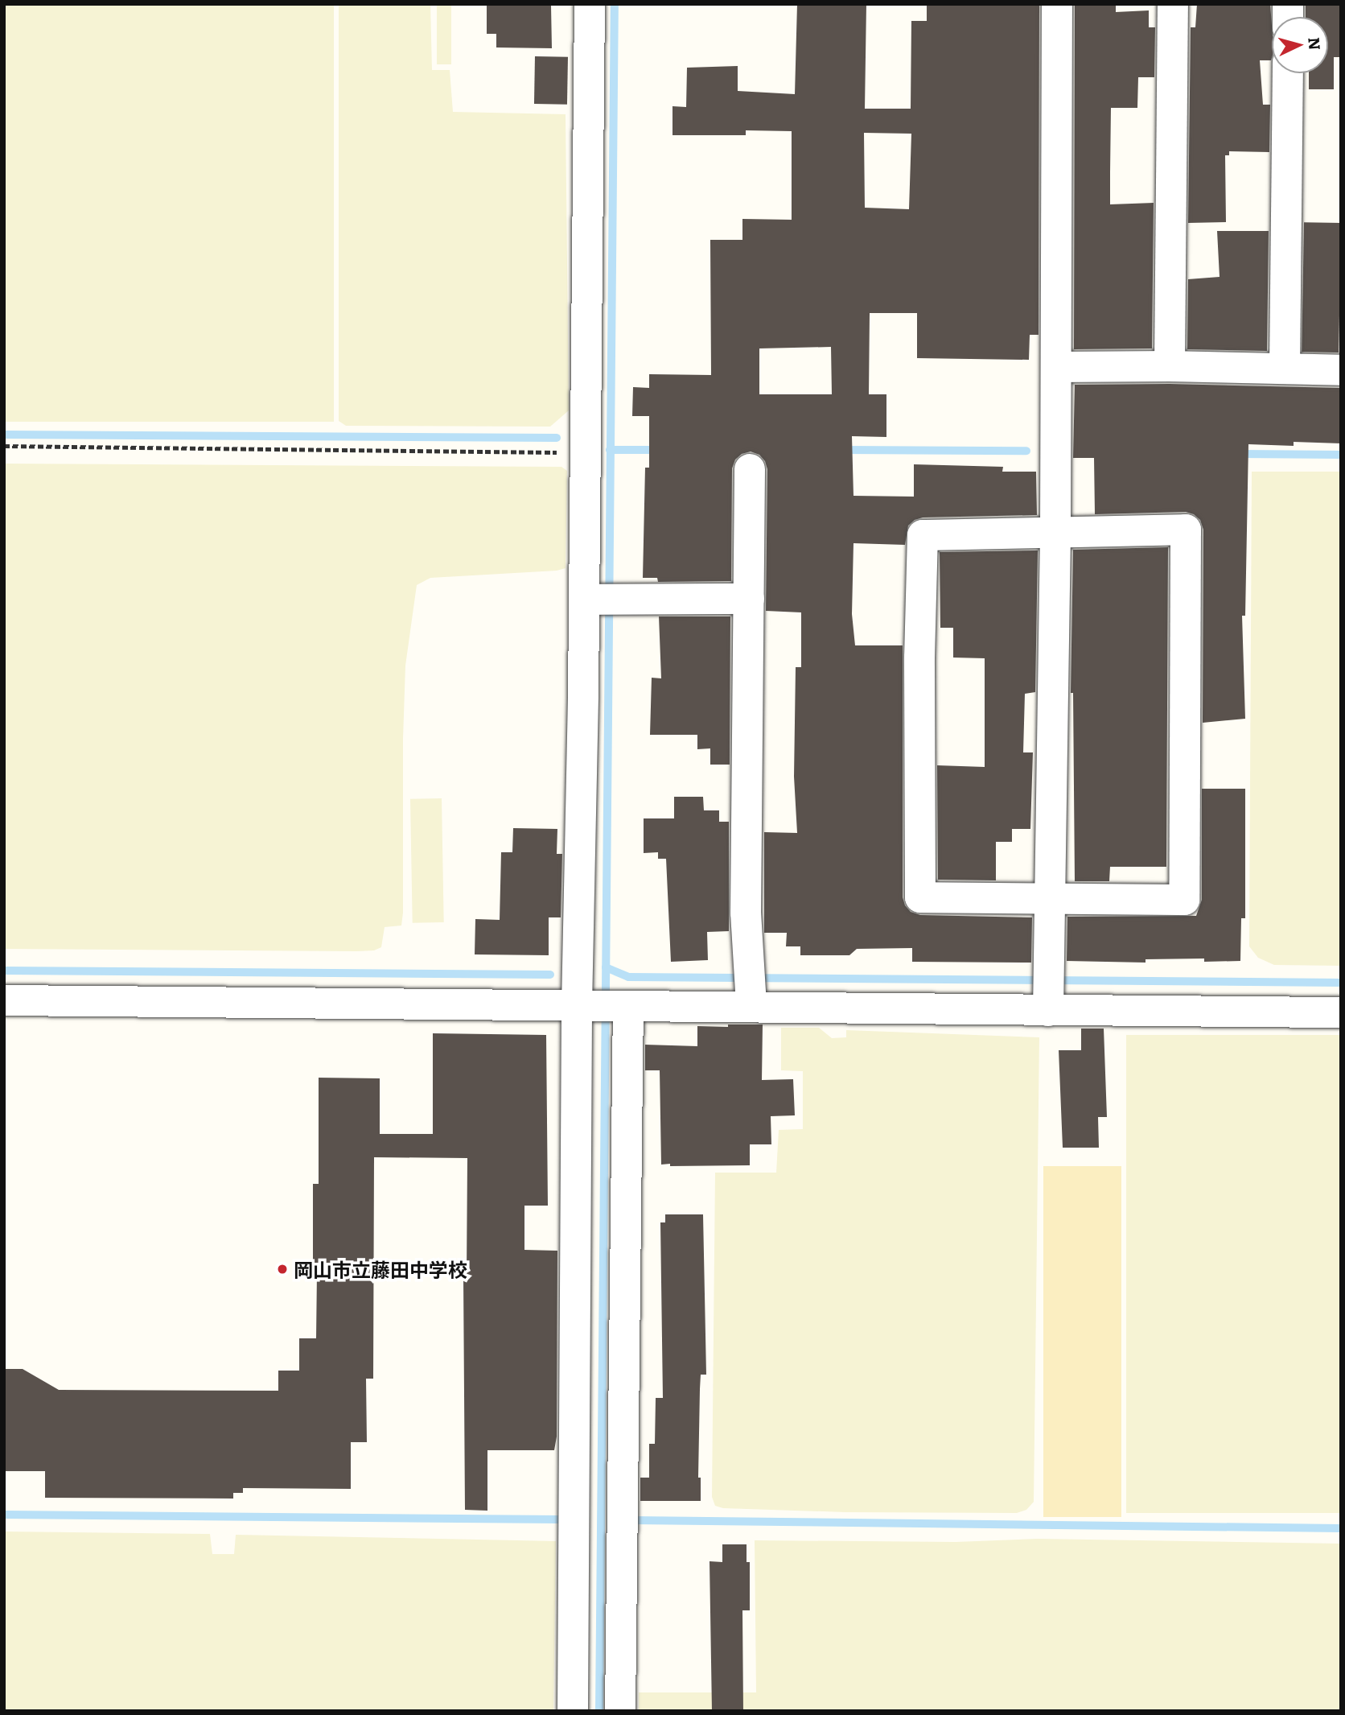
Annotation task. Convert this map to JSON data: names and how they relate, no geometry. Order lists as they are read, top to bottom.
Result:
{
  "places": ["岡山市立藤田中学校"],
  "north": "right"
}
